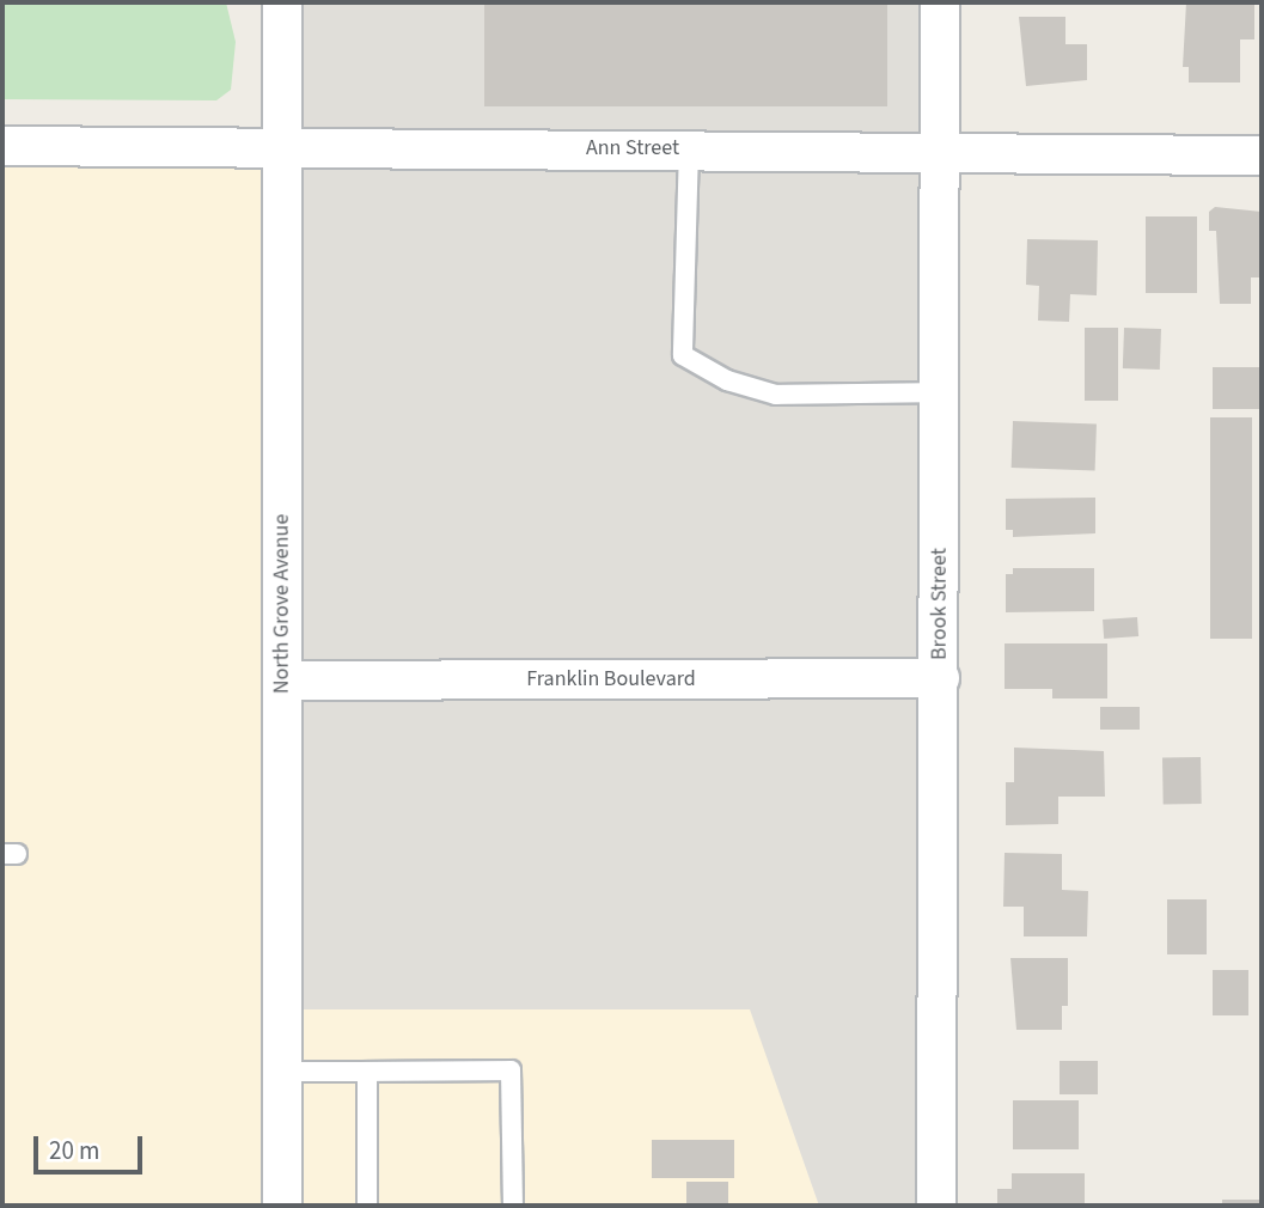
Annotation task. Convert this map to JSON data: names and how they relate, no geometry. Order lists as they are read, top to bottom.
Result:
{
  "streets": {
    "street": [
      "Ann Street",
      "North Grove Avenue",
      "Brook Street",
      "Franklin Boulevard"
    ]
  },
  "crossings": [
    ["Ann Street", "North Grove Avenue"],
    ["Ann Street", "Brook Street"],
    ["North Grove Avenue", "Franklin Boulevard"],
    ["Brook Street", "Franklin Boulevard"]
  ],
  "scale_bar": "20 m"
}
